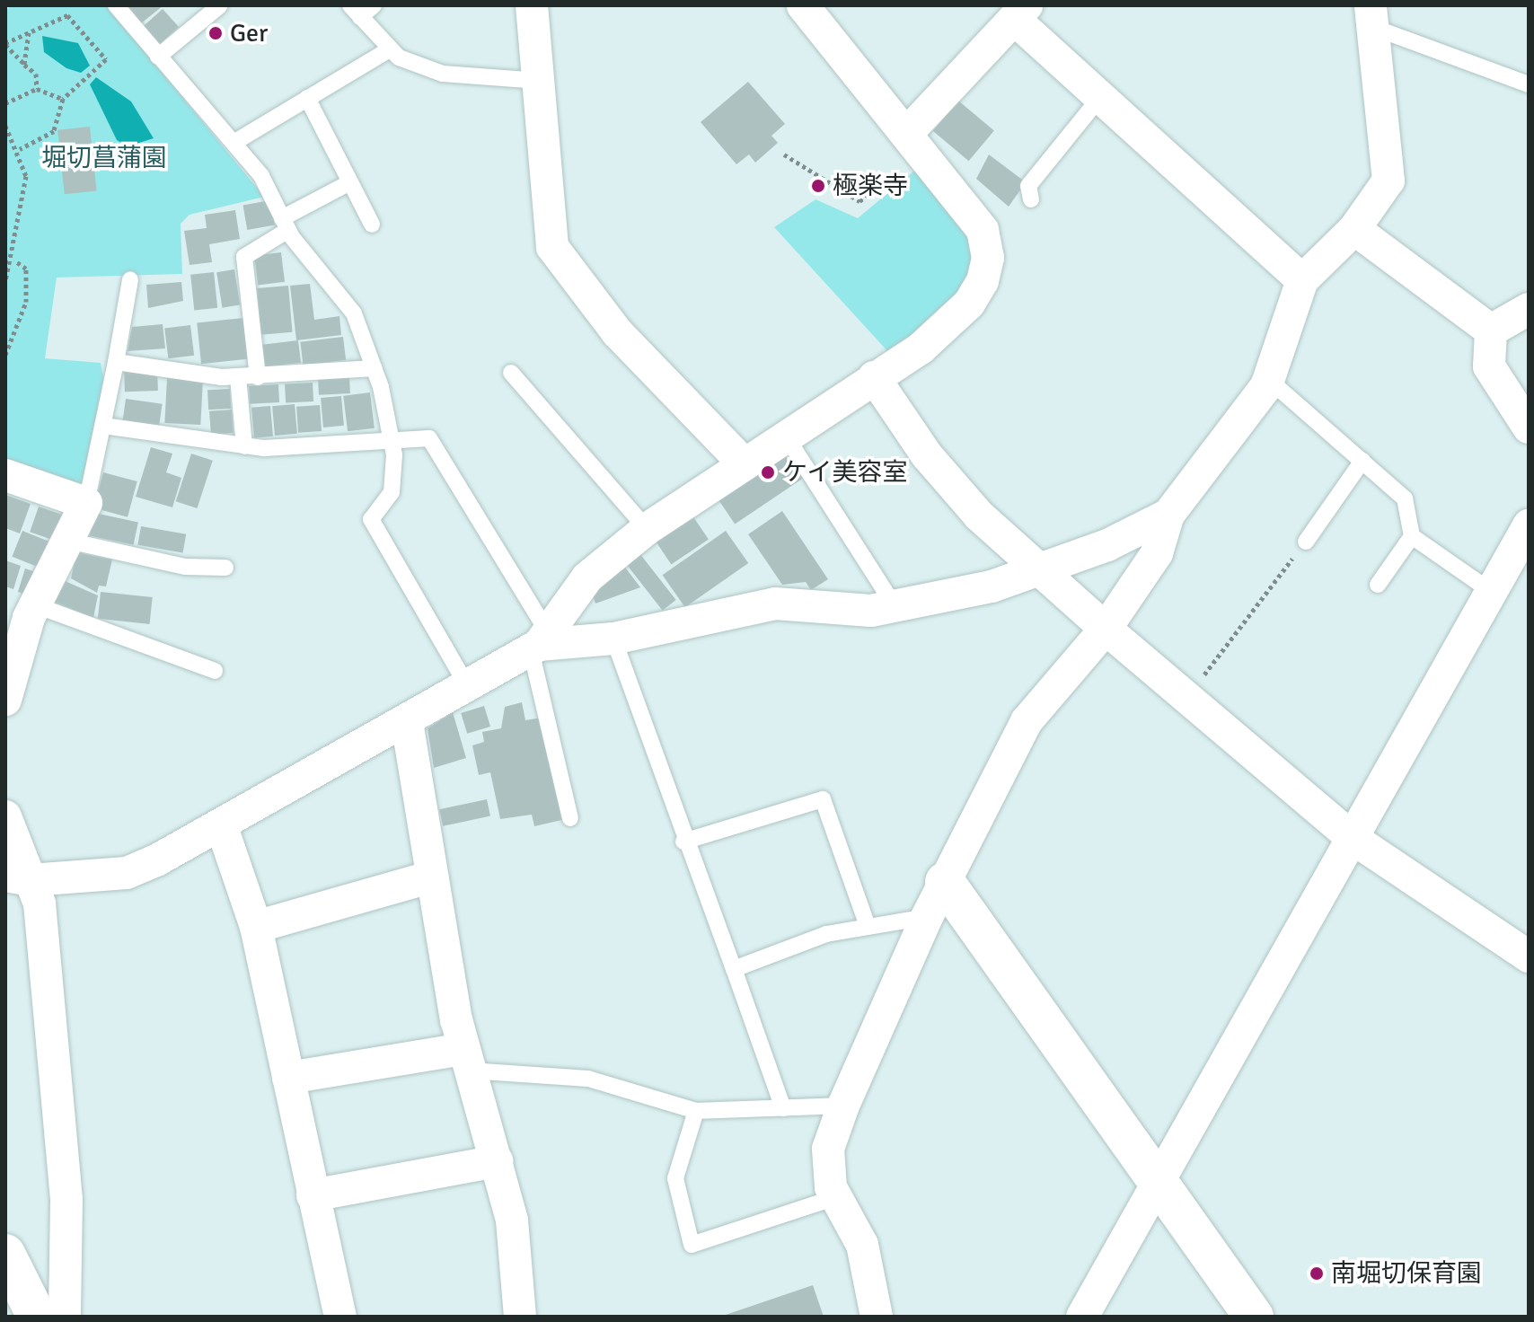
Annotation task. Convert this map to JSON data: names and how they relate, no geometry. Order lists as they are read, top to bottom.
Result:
{
  "parks": ["堀切菖蒲園"],
  "places": [
    "Ger",
    "極楽寺",
    "ケイ美容室",
    "南堀切保育園"
  ]
}
